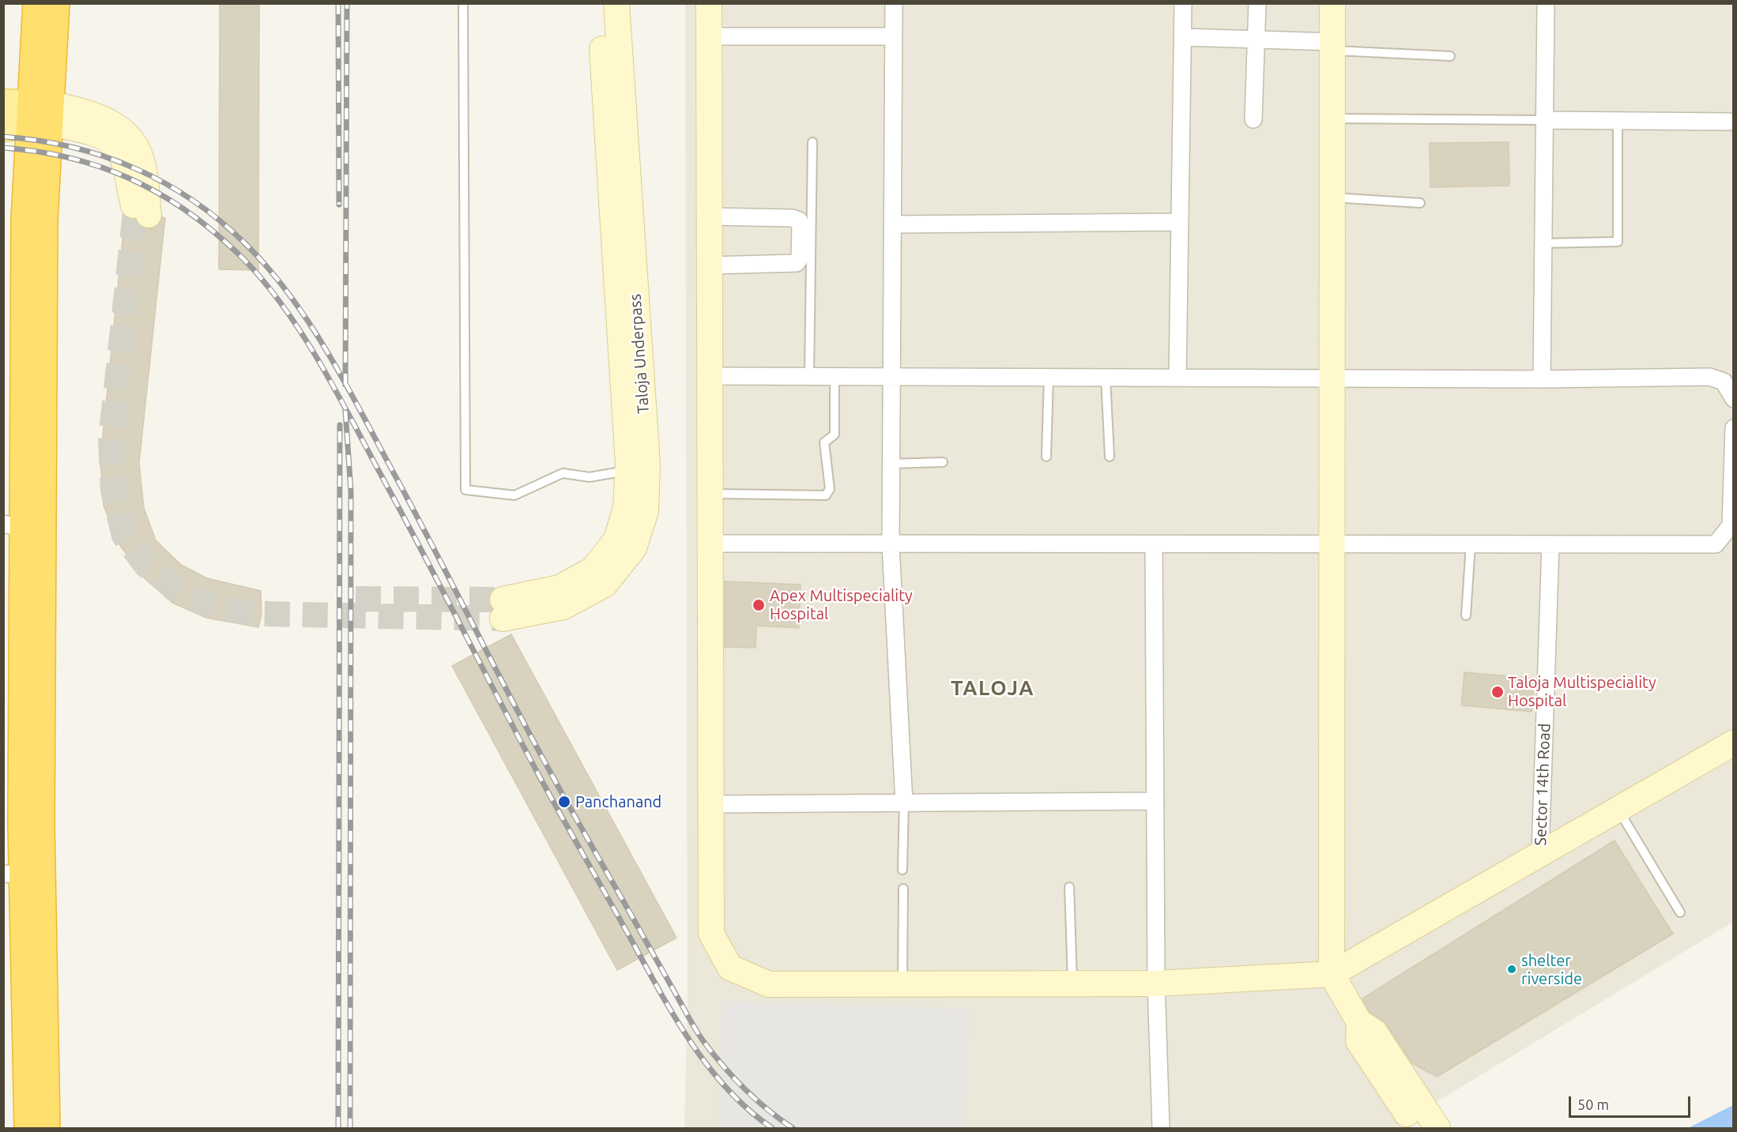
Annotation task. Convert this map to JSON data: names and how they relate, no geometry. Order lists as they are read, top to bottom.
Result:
{
  "streets": {
    "street": ["Taloja Underpass", "Sector 14th Road"]
  },
  "districts": ["TALOJA"],
  "places": [
    "Apex Multispeciality Hospital",
    "Taloja Multispeciality Hospital",
    "Panchanand",
    "shelter riverside"
  ],
  "scale_bar": "50 m"
}
